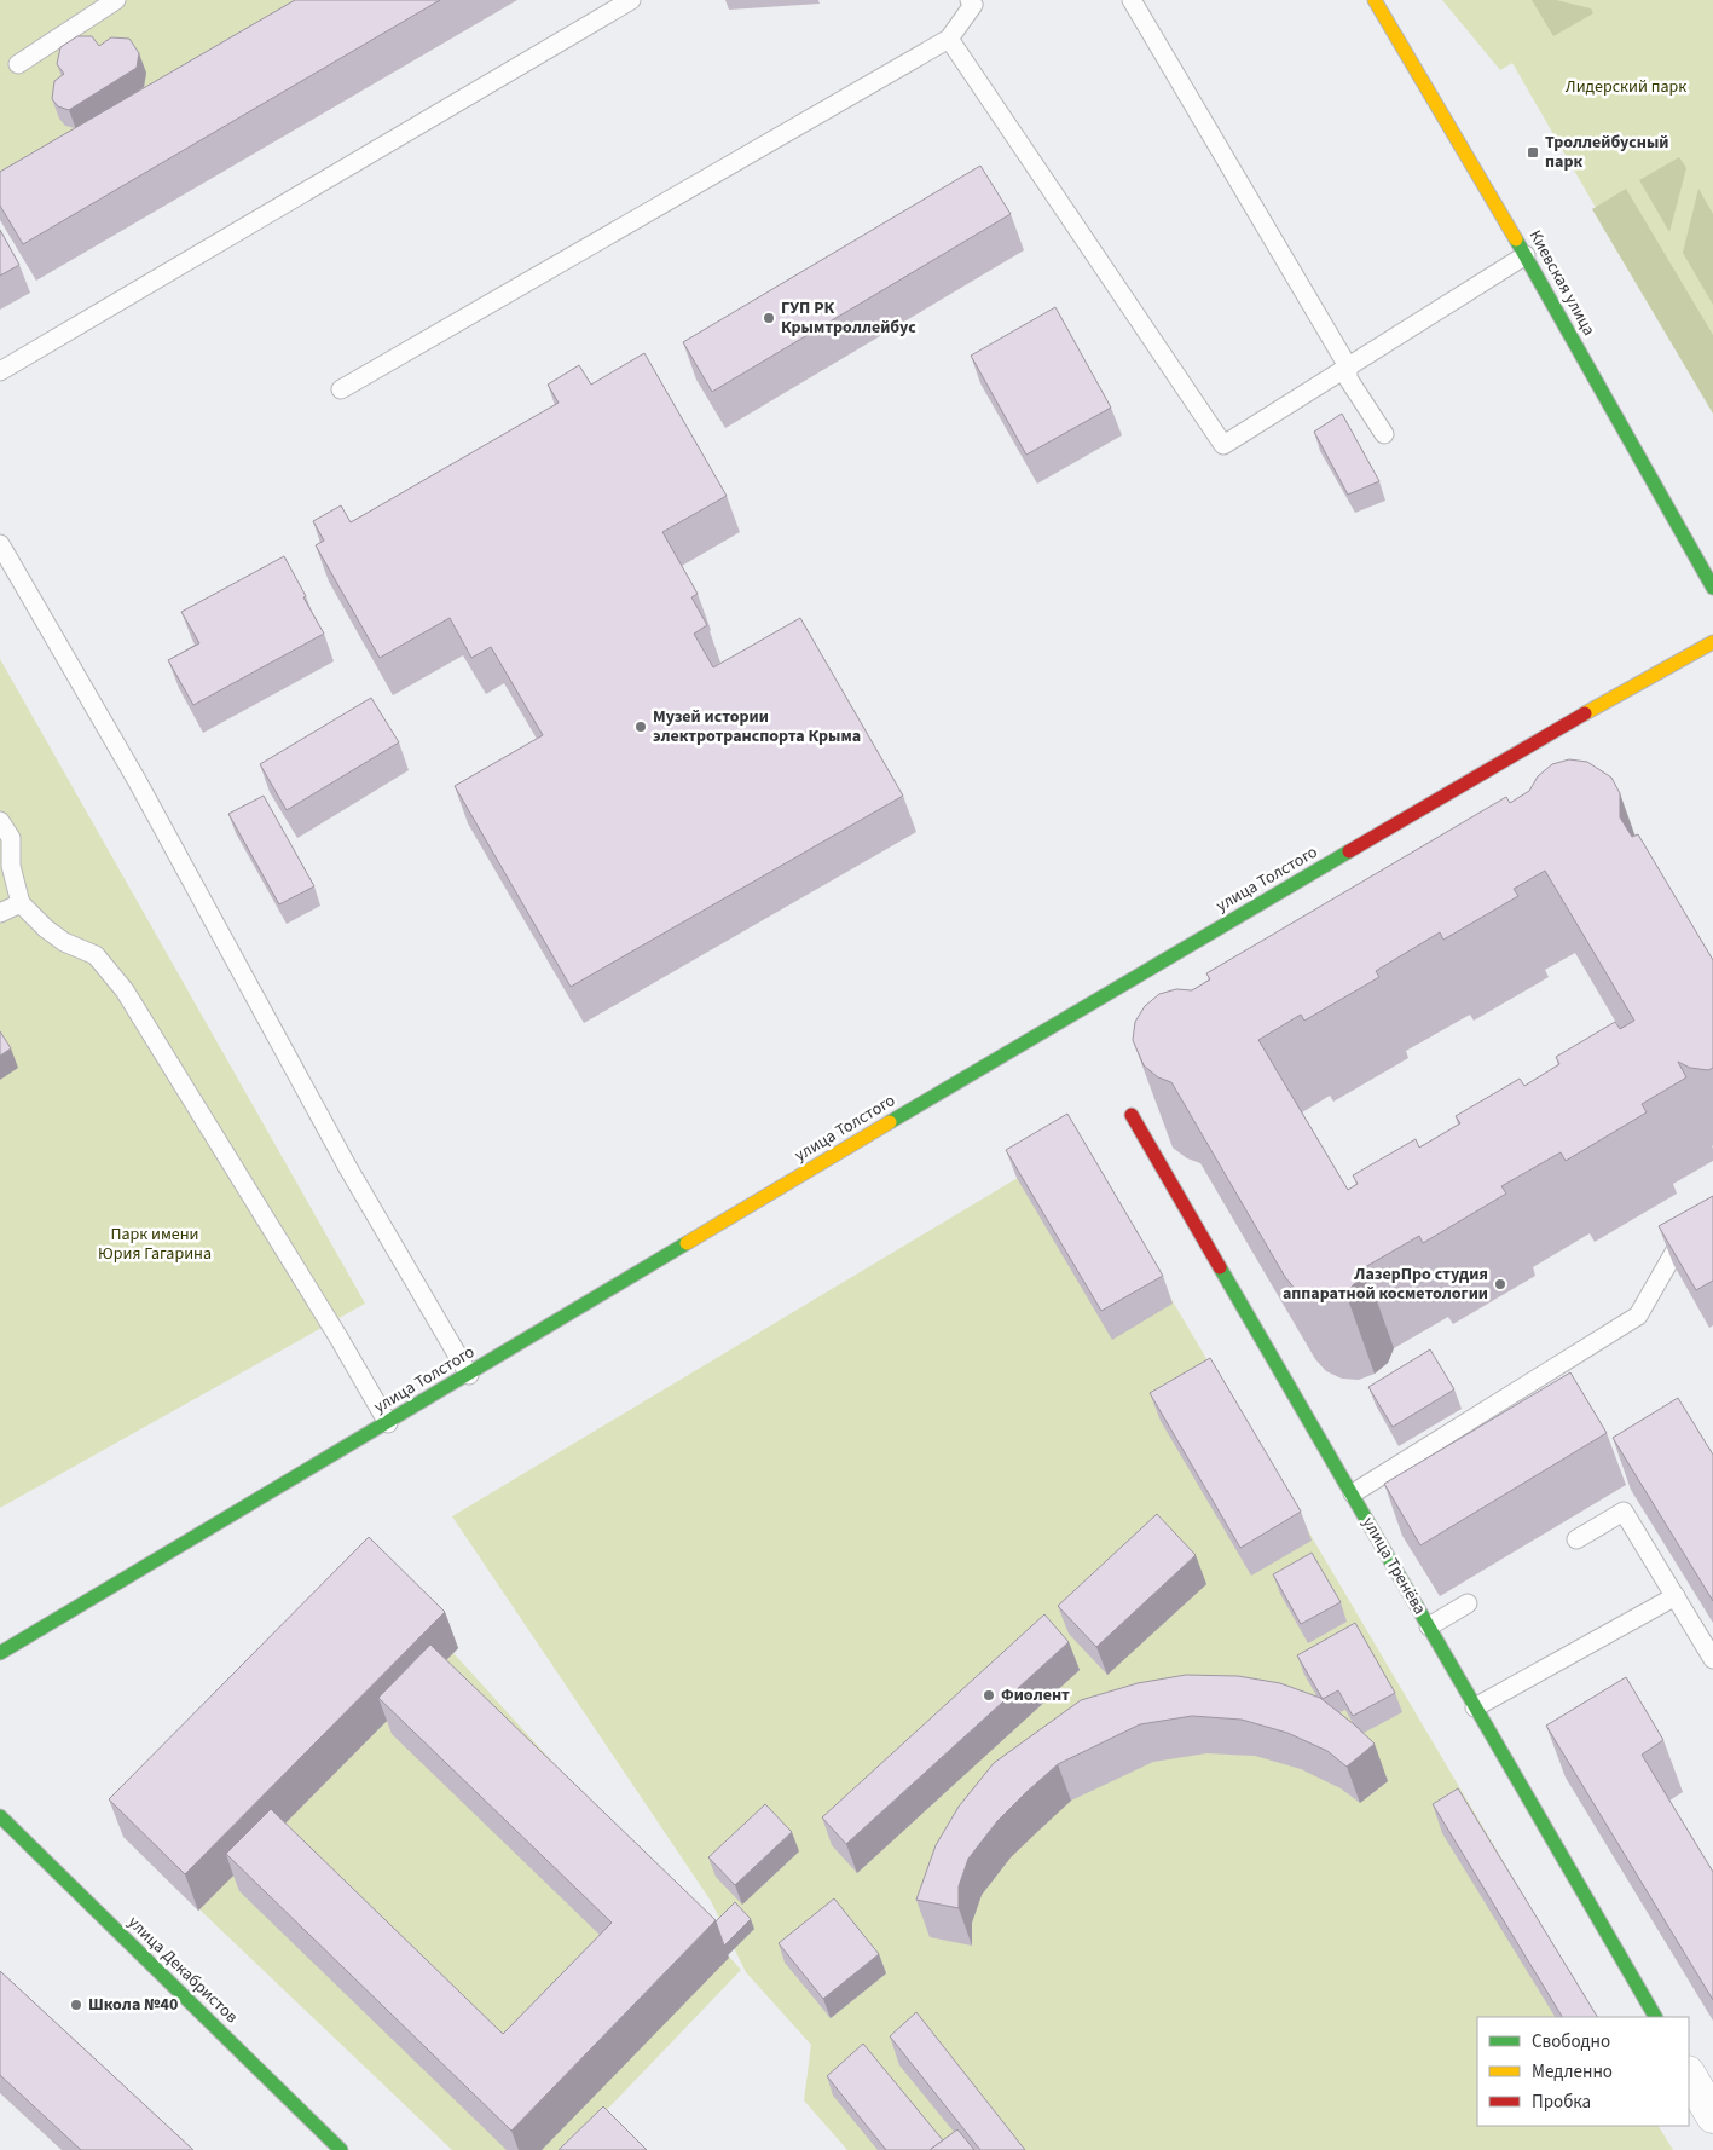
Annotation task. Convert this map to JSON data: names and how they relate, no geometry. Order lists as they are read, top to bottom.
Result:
{
  "streets": {
    "main road": [
      "Киевская улица",
      "улица Толстого",
      "улица Тренёва",
      "улица Декабристов"
    ]
  },
  "parks": ["Лидерский парк", "Парк имени Юрия Гагарина"],
  "places": {
    "transit": ["Троллейбусный парк"],
    "other": [
      "ГУП РК Крымтроллейбус",
      "Музей истории электротранспорта Крыма",
      "ЛазерПро студия аппаратной косметологии",
      "Фиолент",
      "Школа №40"
    ]
  },
  "legend": ["Свободно", "Медленно", "Пробка"]
}
